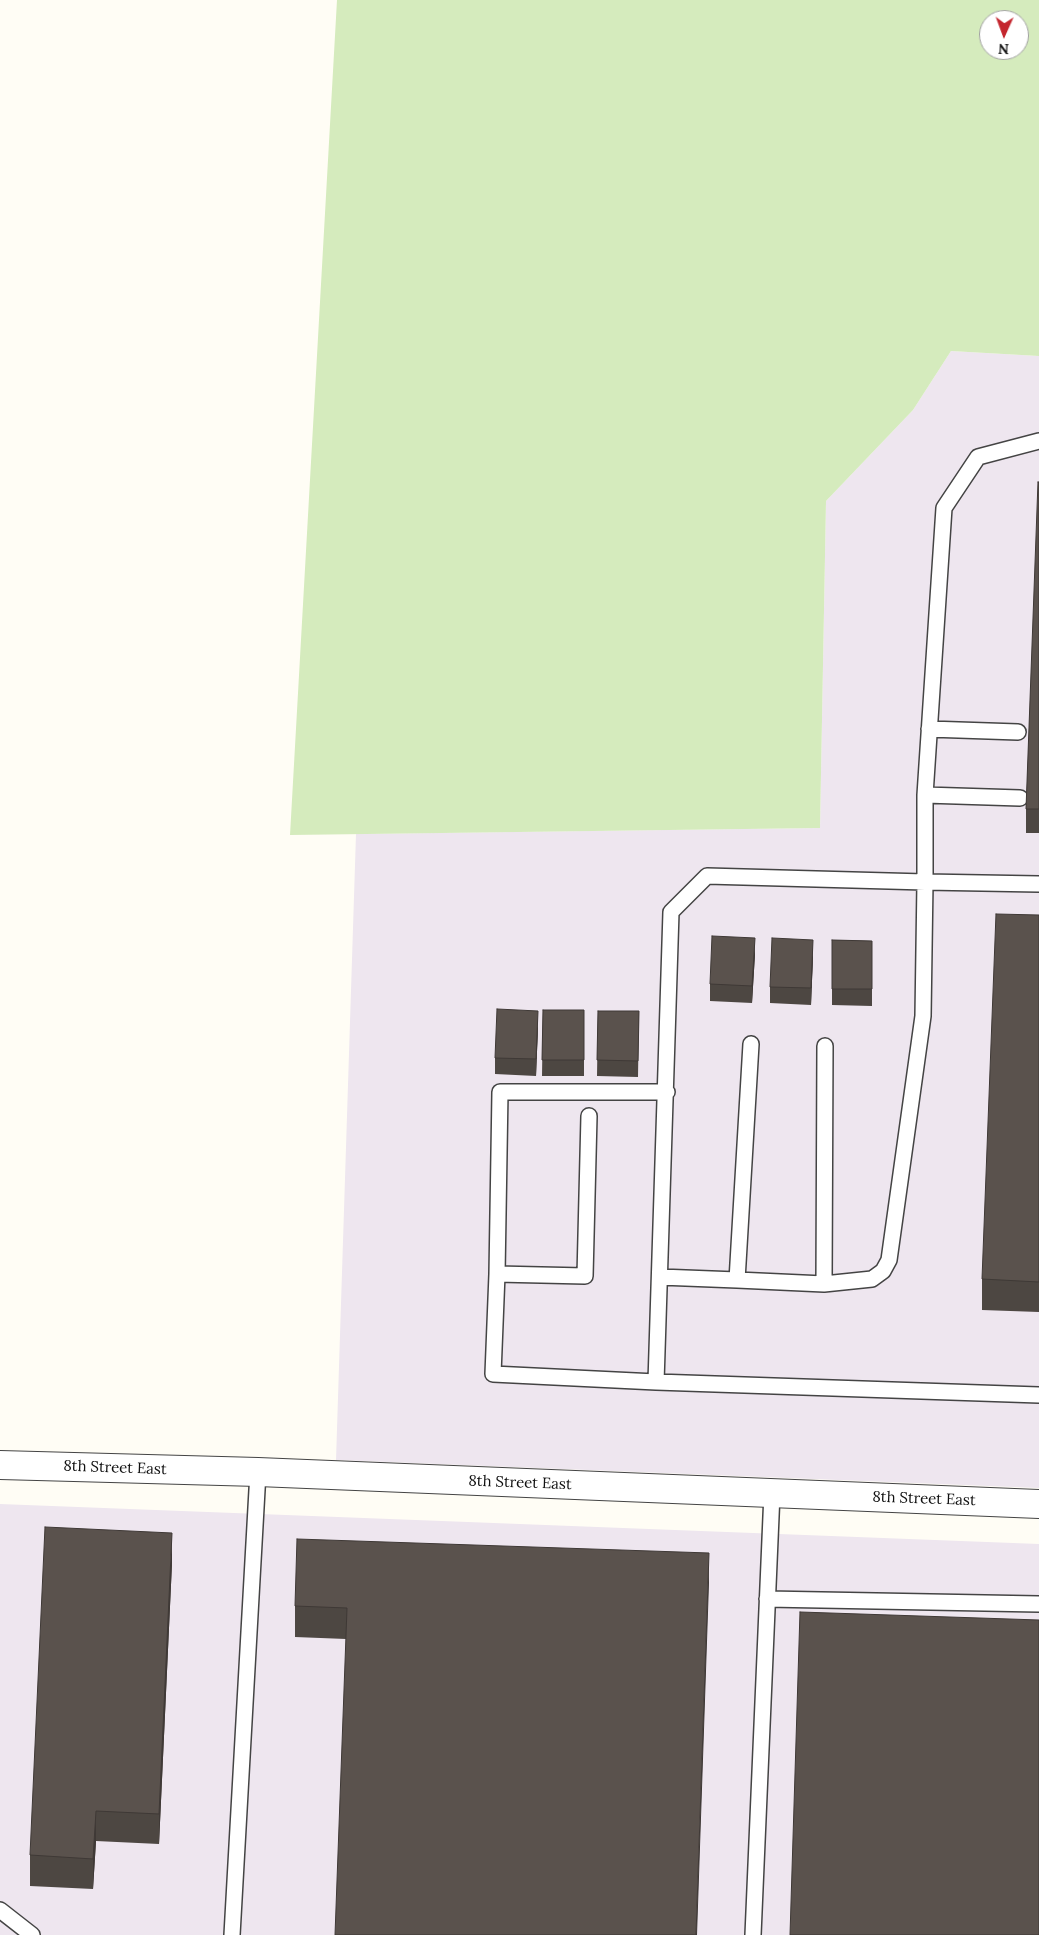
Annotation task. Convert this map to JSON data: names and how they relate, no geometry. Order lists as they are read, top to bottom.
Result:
{
  "streets": {
    "street": ["8th Street East"]
  },
  "north": "bottom"
}
